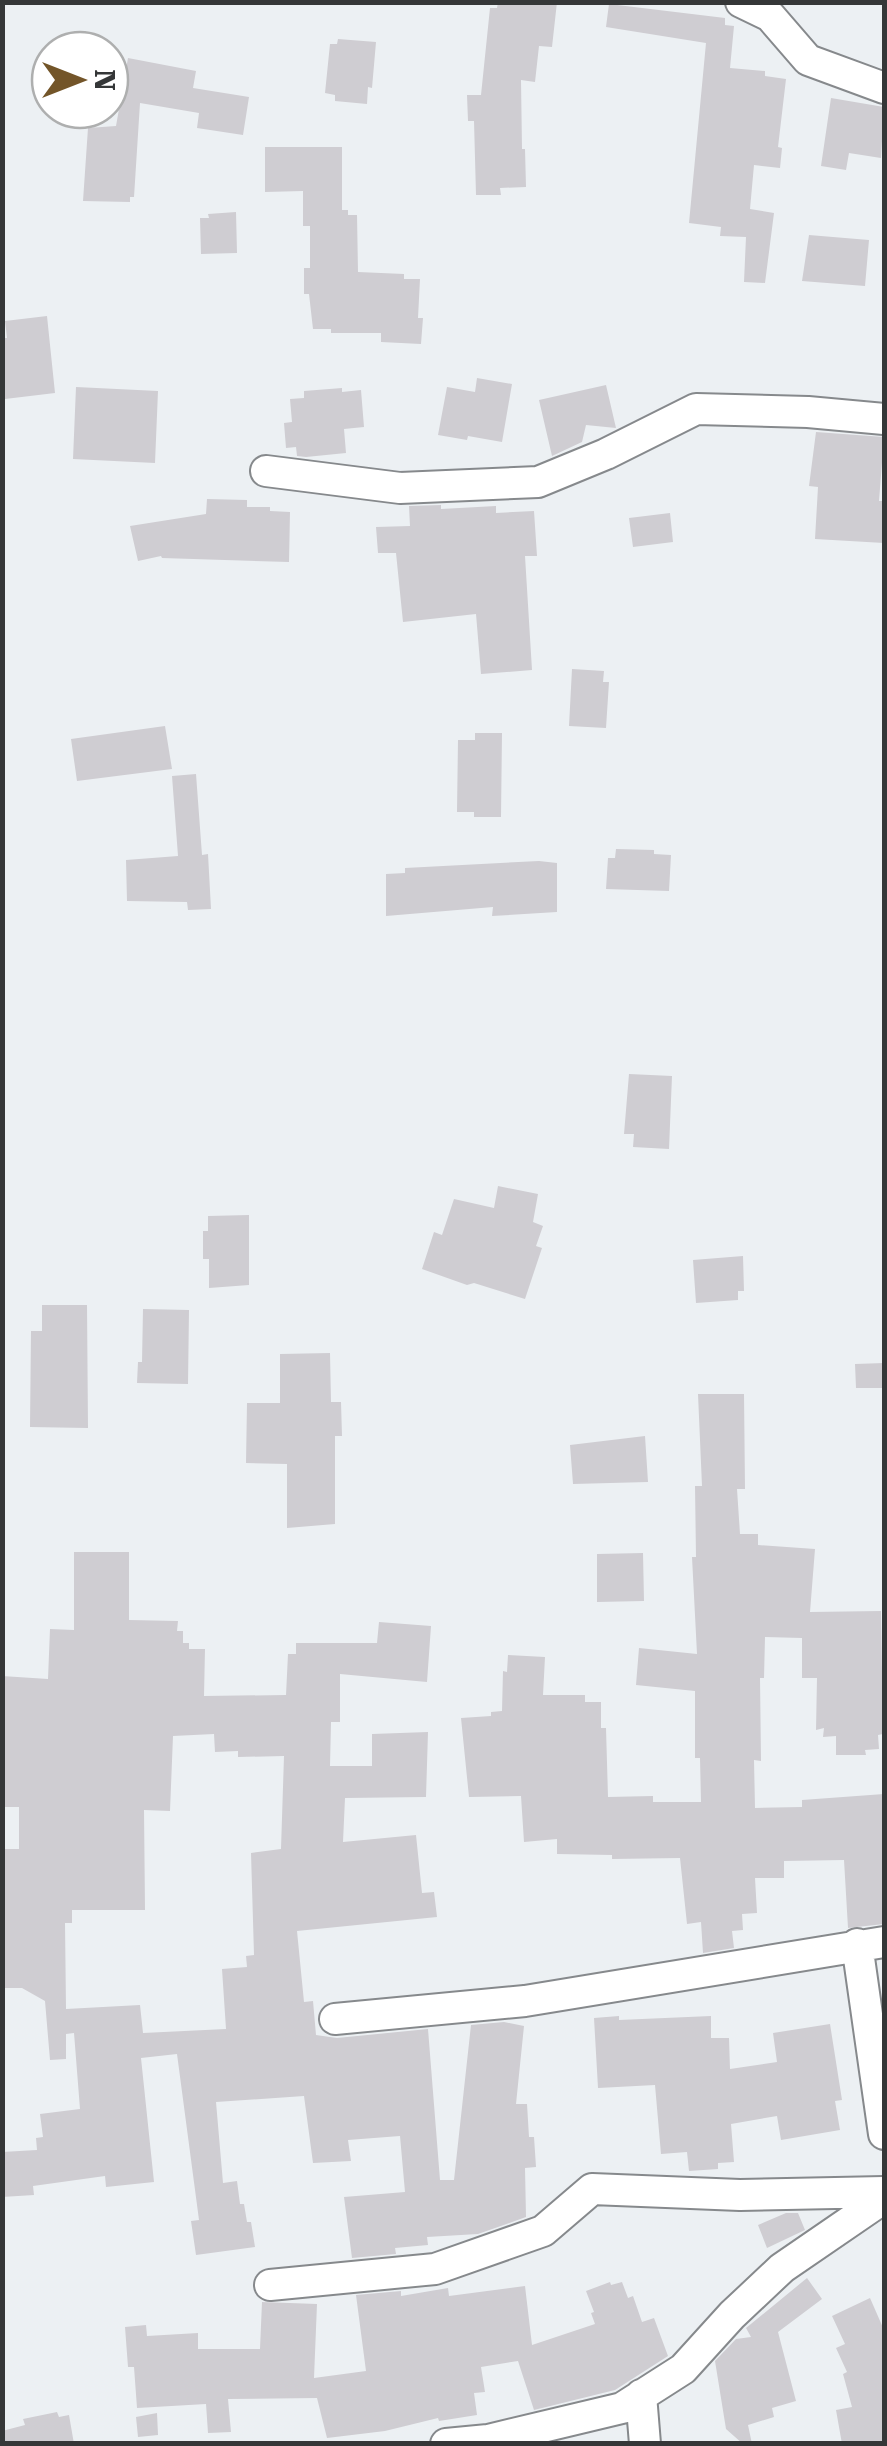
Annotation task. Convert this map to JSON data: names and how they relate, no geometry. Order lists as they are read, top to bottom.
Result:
{
  "north": "right"
}
